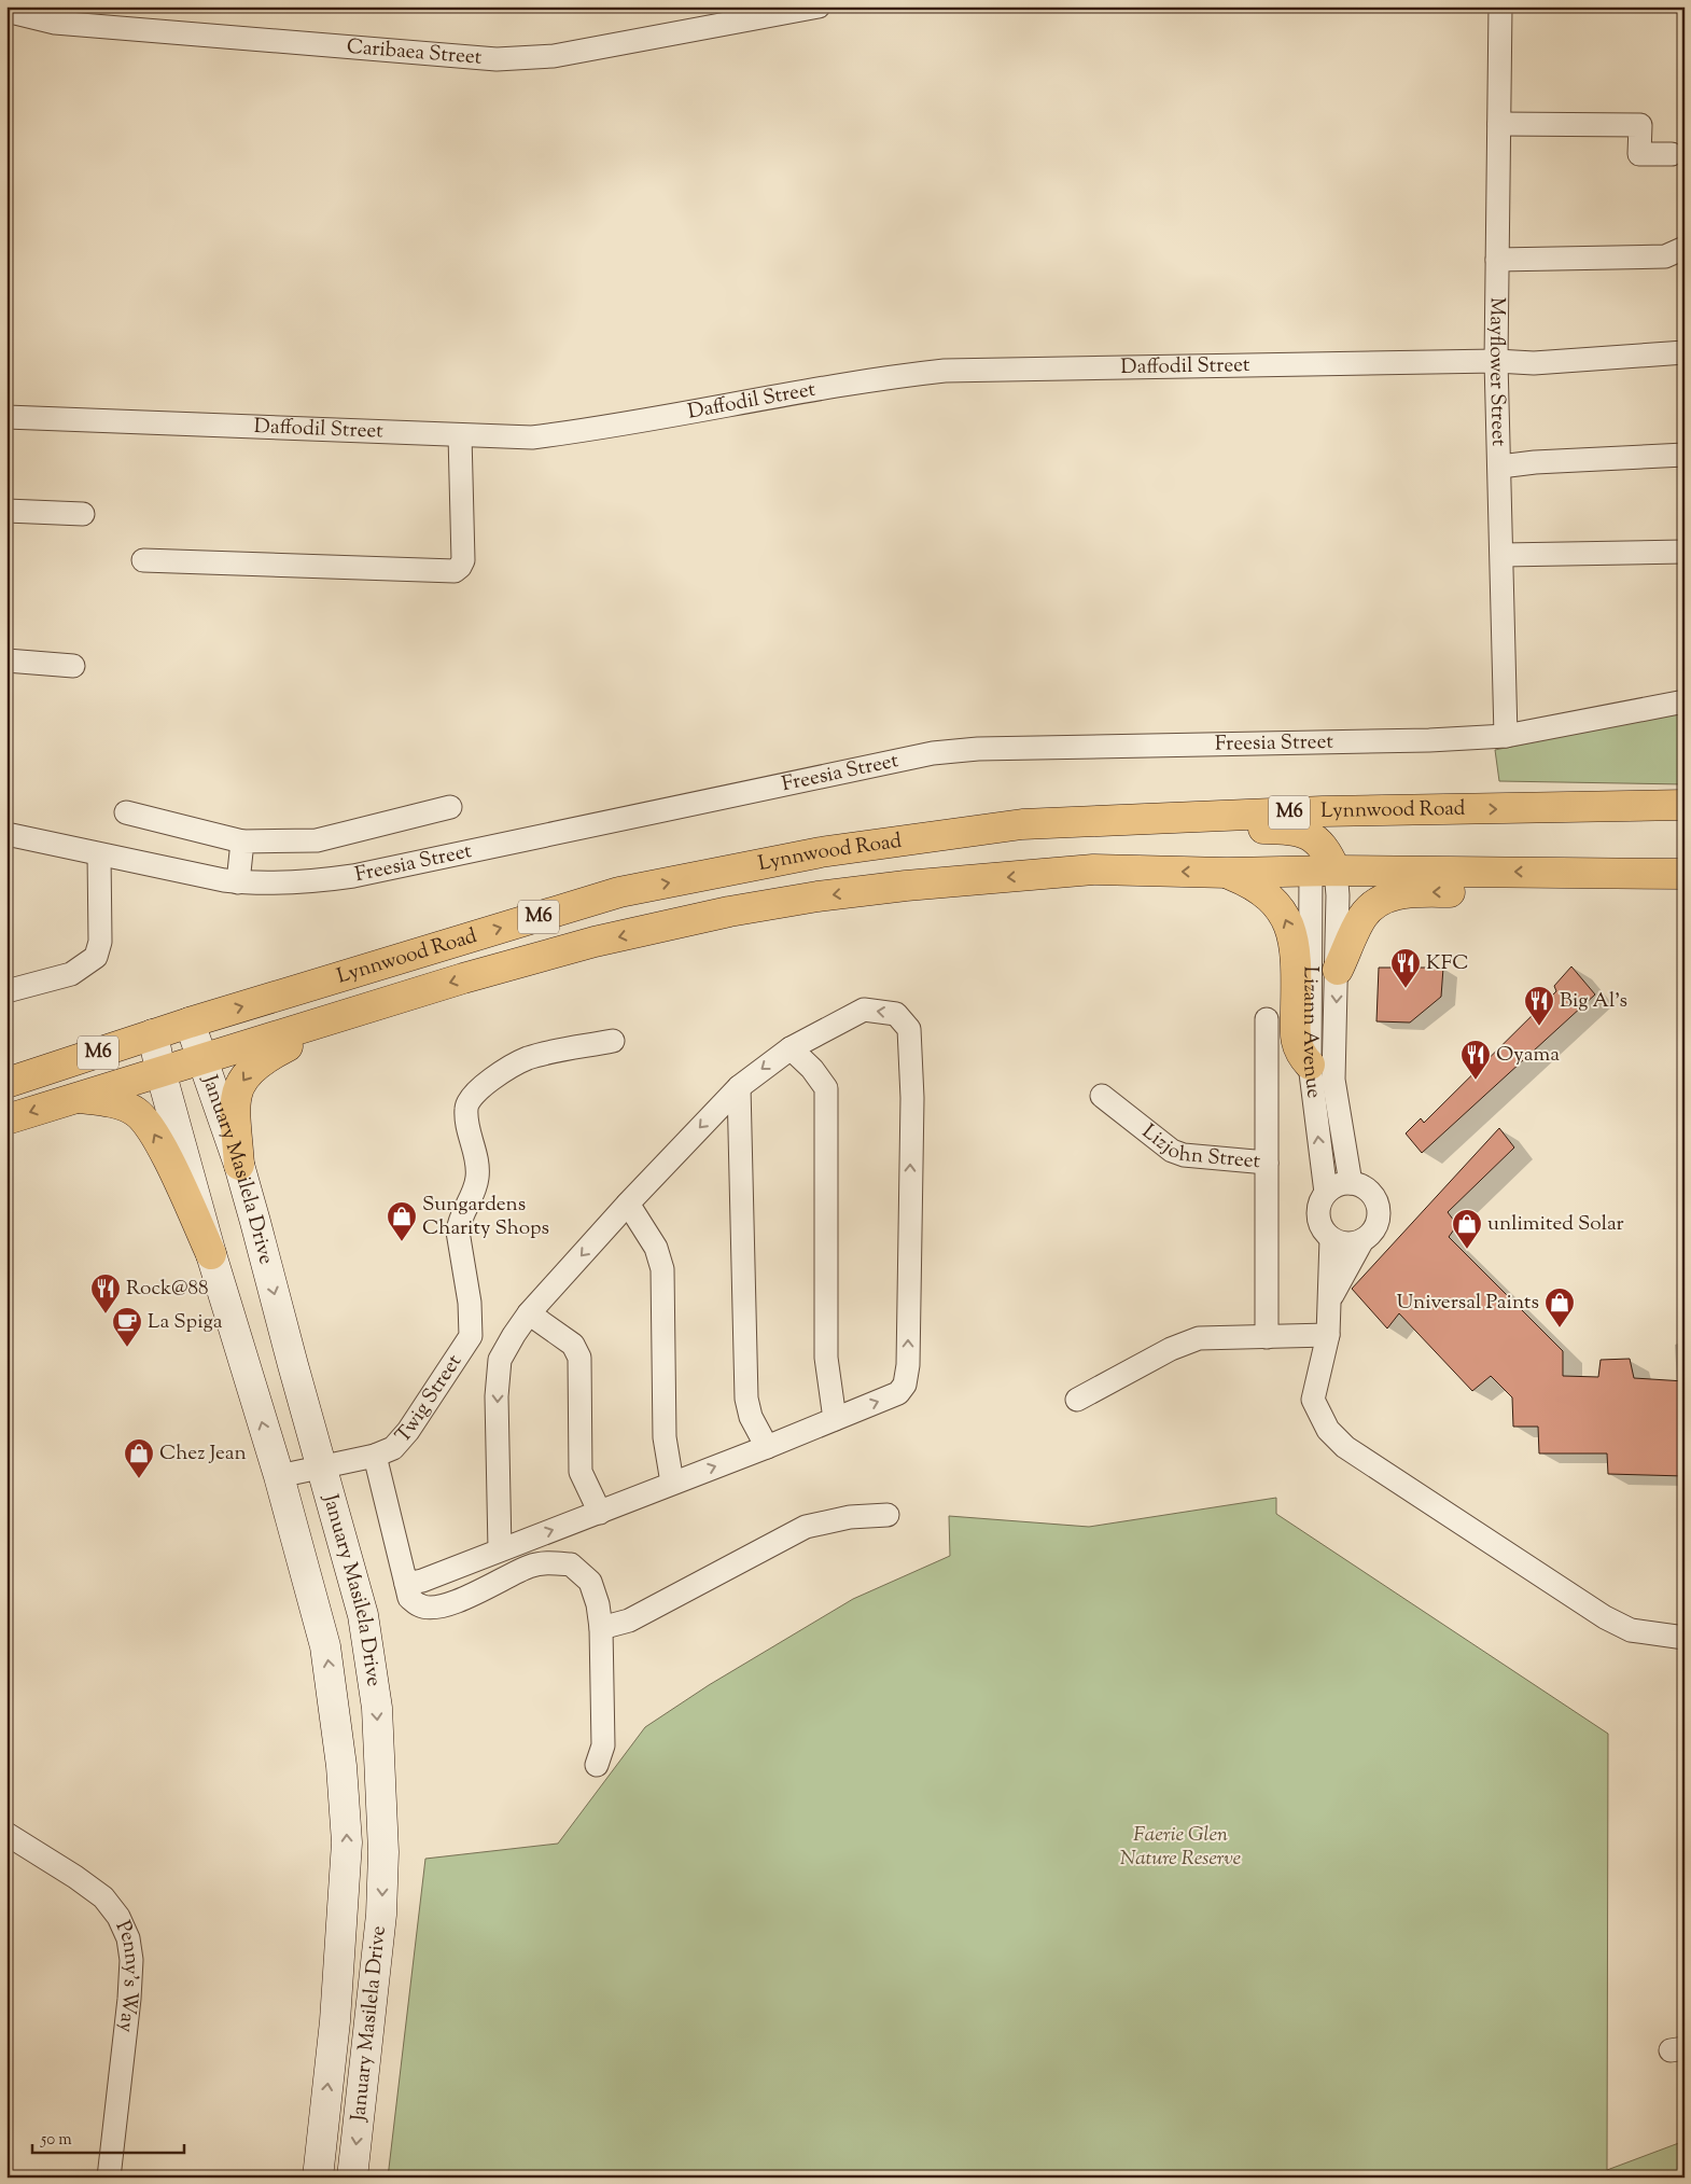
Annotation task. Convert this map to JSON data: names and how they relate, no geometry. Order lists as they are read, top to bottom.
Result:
{
  "streets": {
    "main road": ["Lynnwood Road", "M6", "January Masilela Drive"],
    "street": [
      "Caribaea Street",
      "Daffodil Street",
      "Mayflower Street",
      "Freesia Street",
      "Lizann Avenue",
      "Lizjohn Street",
      "Twig Street",
      "Penny's Way"
    ]
  },
  "crossings": [
    ["Daffodil Street", "Mayflower Street"],
    ["Mayflower Street", "Freesia Street"],
    ["Lynnwood Road", "Lizann Avenue"],
    ["Lynnwood Road", "January Masilela Drive"],
    ["January Masilela Drive", "Twig Street"]
  ],
  "parks": ["Faerie Glen Nature Reserve"],
  "places": {
    "restaurant": [
      "KFC",
      "Big Al's",
      "Oyama",
      "Rock@88"
    ],
    "shop": [
      "Sungardens Charity Shops",
      "unlimited Solar",
      "Universal Paints",
      "Chez Jean"
    ],
    "cafe": ["La Spiga"]
  },
  "scale_bar": "50 m"
}
